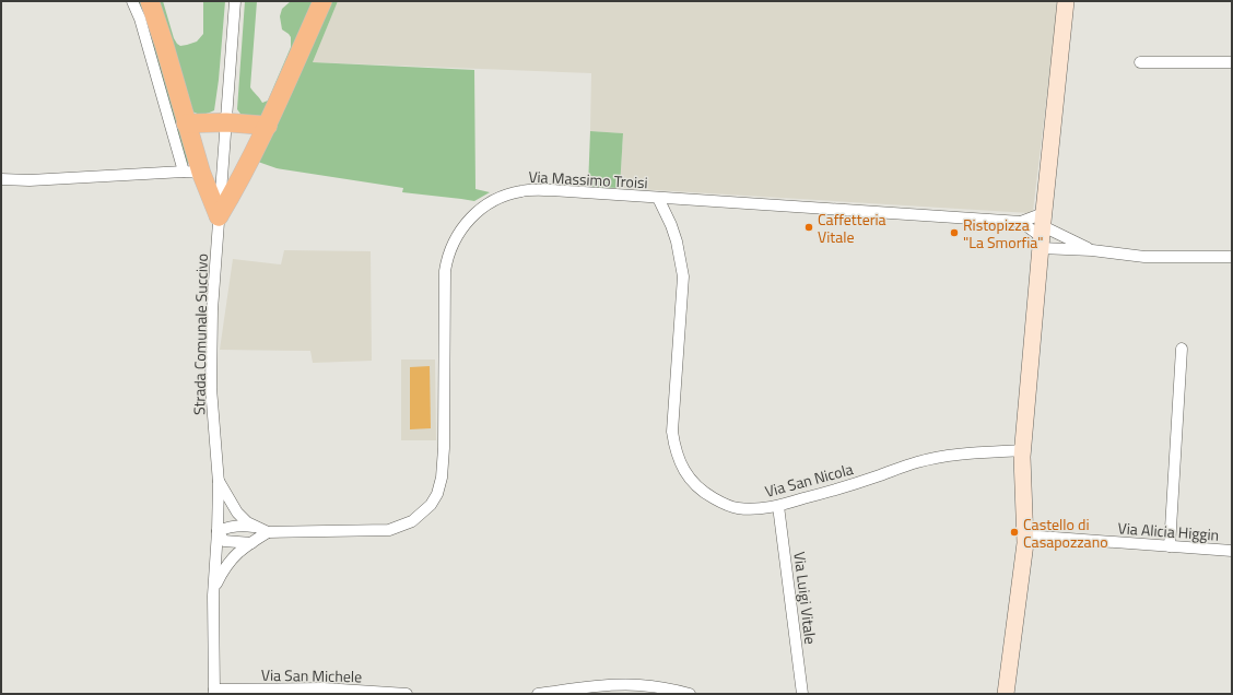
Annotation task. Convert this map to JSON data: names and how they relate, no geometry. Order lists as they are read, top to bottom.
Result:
{
  "streets": {
    "street": [
      "Via Massimo Troisi",
      "Strada Comunale Succivo",
      "Via San Nicola",
      "Via Alicia Higgin",
      "Via Luigi Vitale",
      "Via San Michele"
    ]
  },
  "crossings": [
    ["Via Massimo Troisi", "Strada Comunale Succivo"],
    ["Via Massimo Troisi", "Via San Nicola"],
    ["Strada Comunale Succivo", "Via San Michele"],
    ["Via San Nicola", "Via Luigi Vitale"]
  ],
  "places": ["Caffetteria Vitale", "Ristopizza \"La Smorfia\"", "Castello di Casapozzano"]
}
